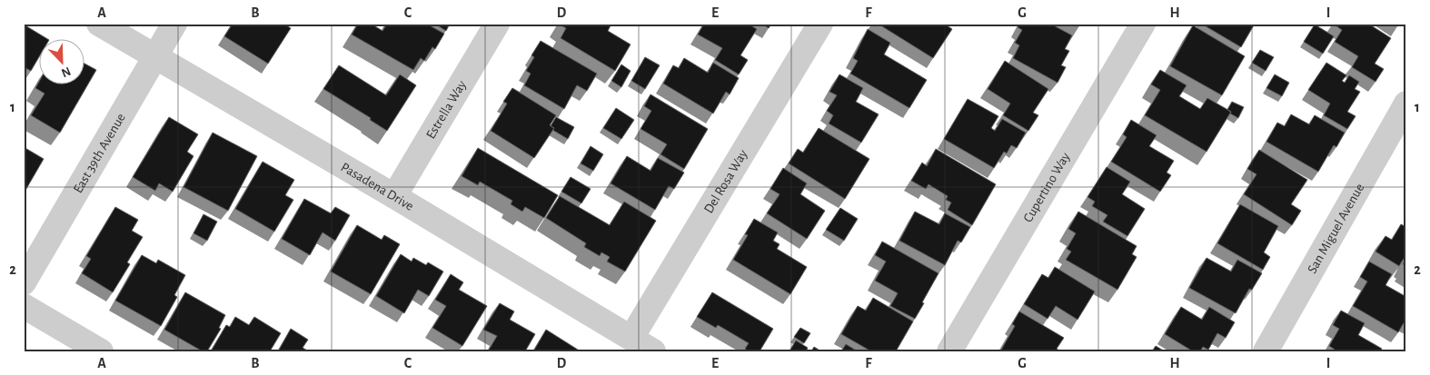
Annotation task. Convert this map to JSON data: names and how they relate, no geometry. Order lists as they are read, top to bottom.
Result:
{
  "streets": {
    "street": [
      "Estrella Way",
      "East 39th Avenue",
      "Del Rosa Way",
      "Pasadena Drive",
      "Cupertino Way",
      "San Miguel Avenue"
    ]
  },
  "crossings": [
    ["Estrella Way", "Pasadena Drive"],
    ["East 39th Avenue", "Pasadena Drive"],
    ["Del Rosa Way", "Pasadena Drive"]
  ],
  "north": "bottom right",
  "grid": {
    "columns": [
      "A",
      "B",
      "C",
      "D",
      "E",
      "F",
      "G",
      "H",
      "I"
    ],
    "rows": ["1", "2"]
  }
}
